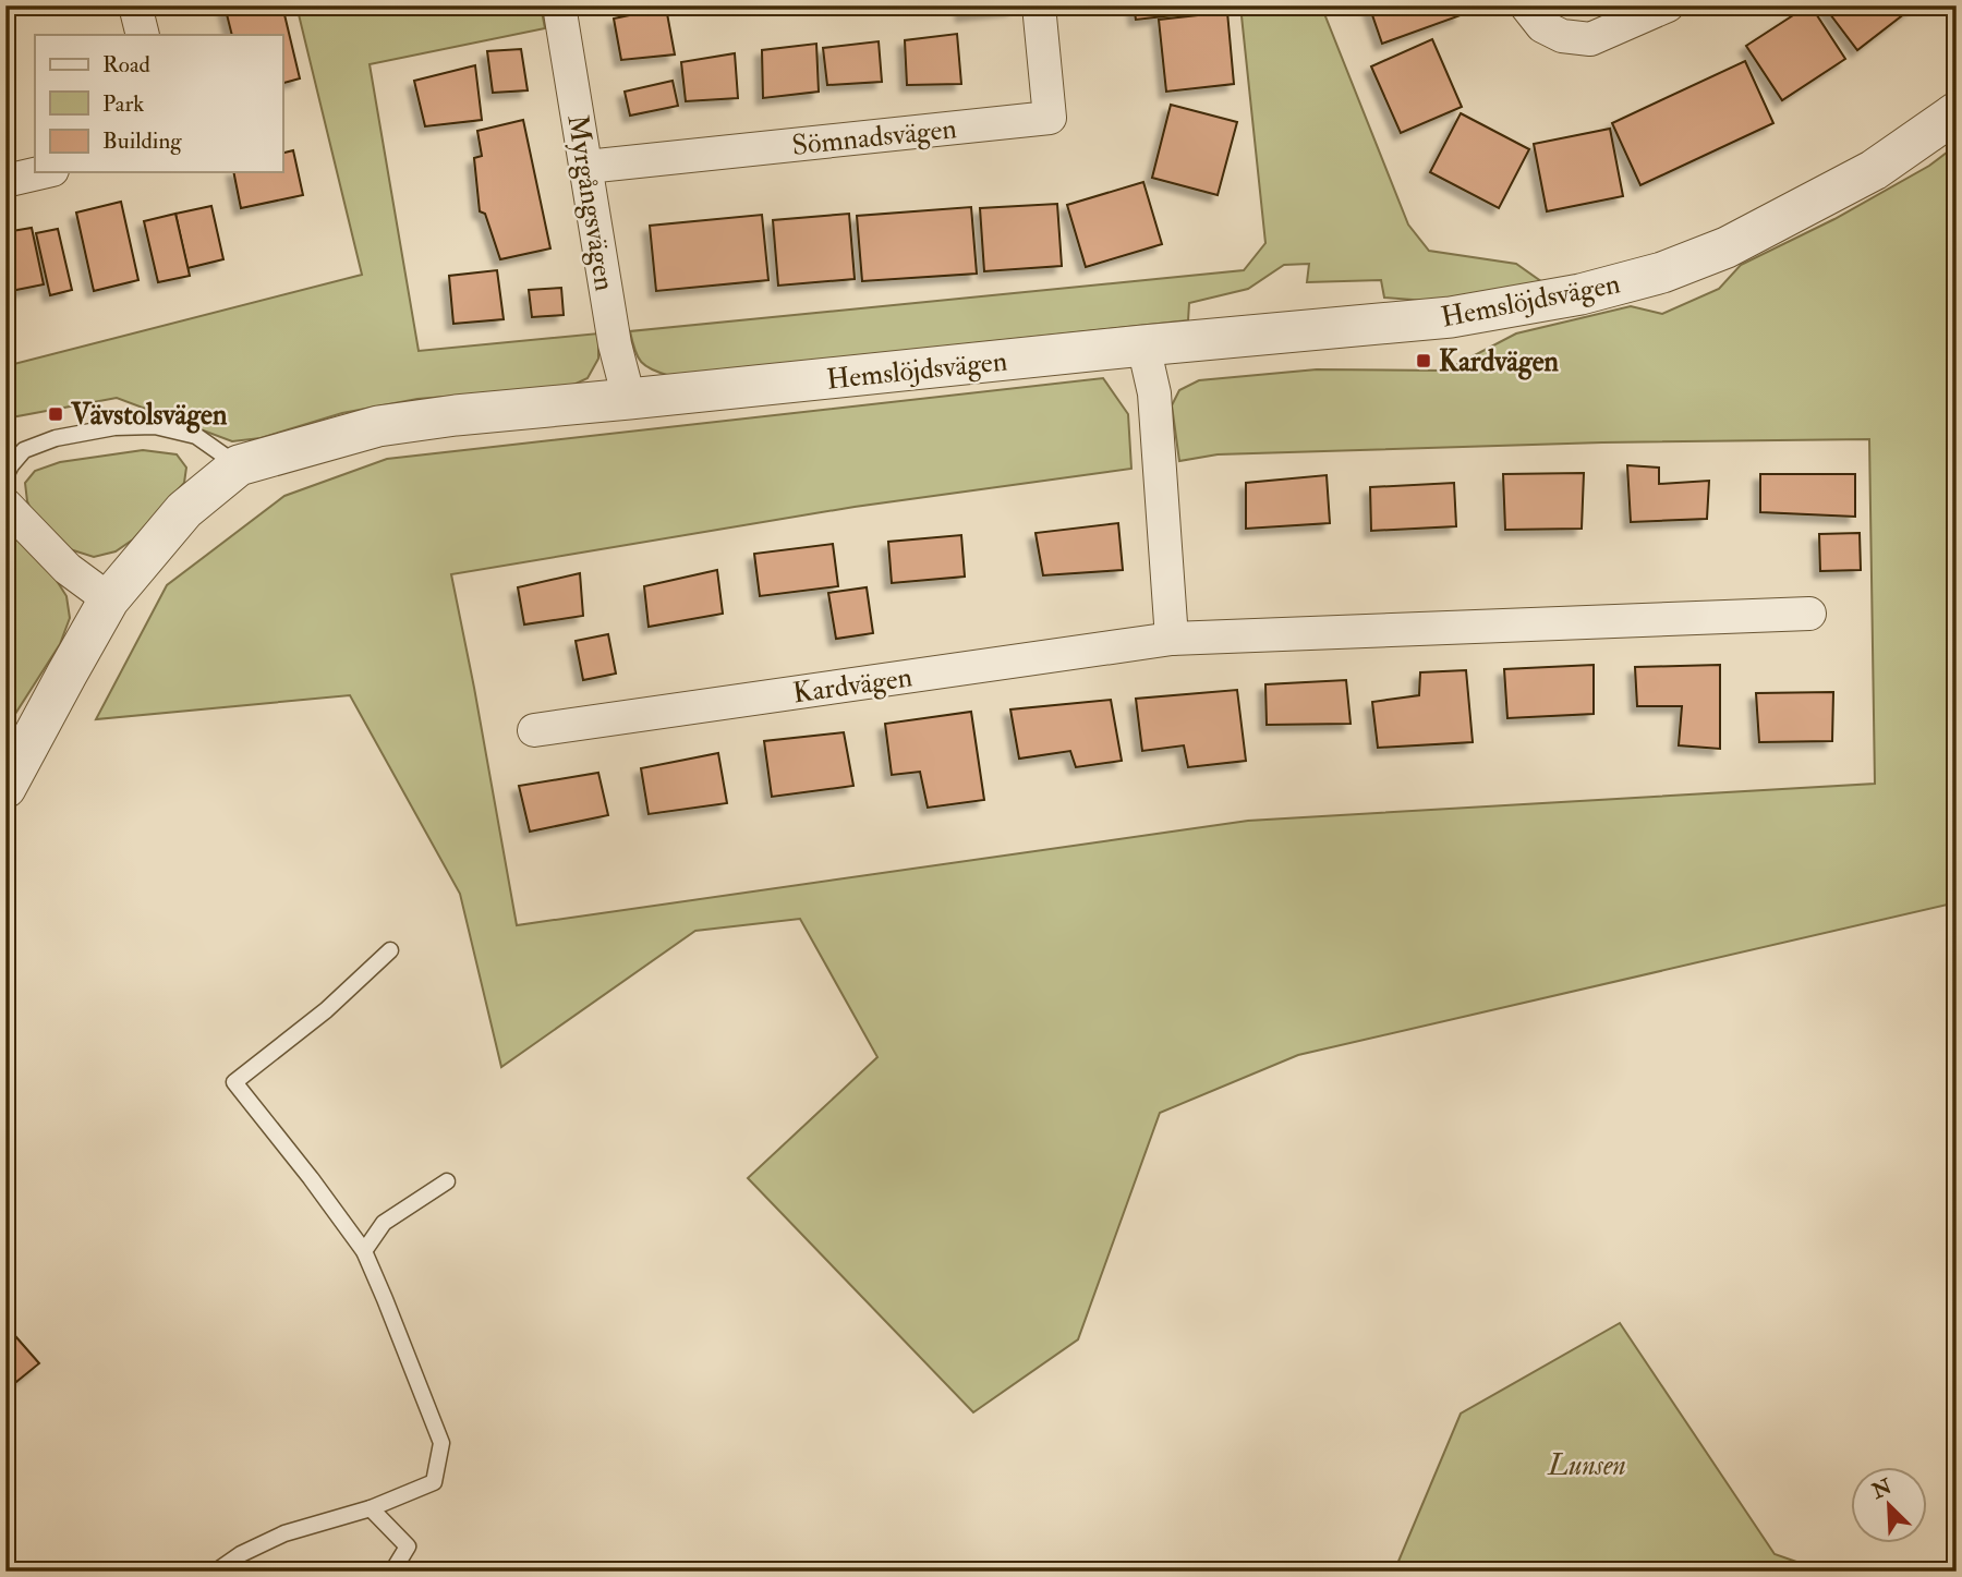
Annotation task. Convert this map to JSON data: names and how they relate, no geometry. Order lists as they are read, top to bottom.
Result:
{
  "streets": {
    "street": [
      "Sömnadsvägen",
      "Myrgångsvägen",
      "Hemslöjdsvägen",
      "Kardvägen"
    ]
  },
  "crossings": [
    ["Sömnadsvägen", "Myrgångsvägen"],
    ["Myrgångsvägen", "Hemslöjdsvägen"]
  ],
  "parks": ["Lunsen"],
  "places": {
    "transit": ["Kardvägen", "Vävstolsvägen"]
  },
  "legend": ["Road", "Park", "Building"],
  "north": "top left"
}
